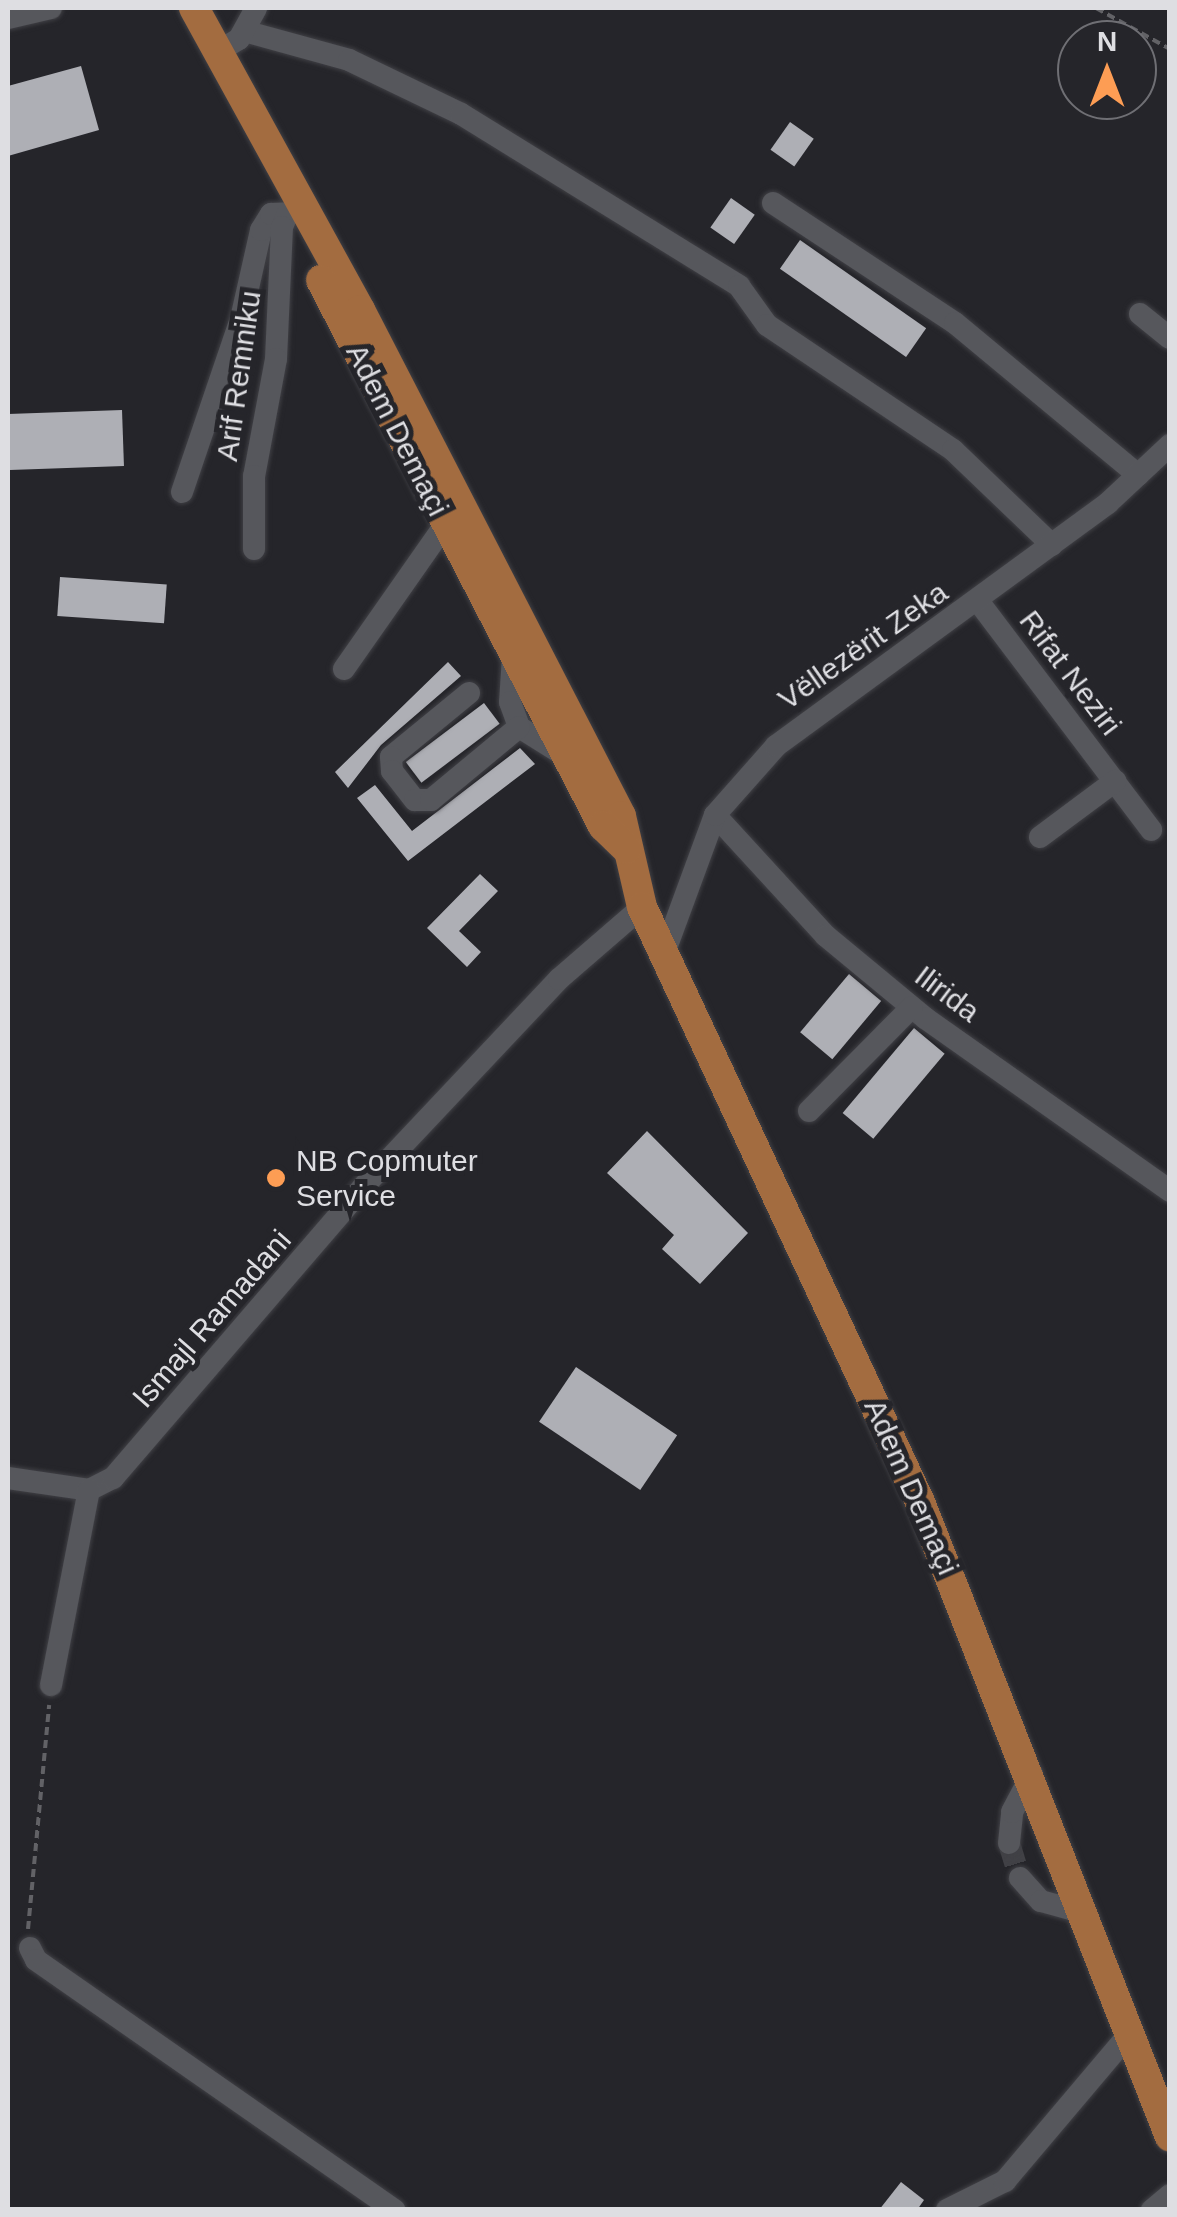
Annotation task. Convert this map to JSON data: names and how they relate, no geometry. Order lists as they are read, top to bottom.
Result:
{
  "streets": {
    "main road": ["Adem Demaçi"],
    "street": [
      "Arif Remniku",
      "Vëllezërit Zeka",
      "Rifat Neziri",
      "Ilirida",
      "Ismajl Ramadani"
    ]
  },
  "crossings": [
    ["Arif Remniku", "Adem Demaçi"],
    ["Adem Demaçi", "Vëllezërit Zeka"],
    ["Adem Demaçi", "Ismajl Ramadani"],
    ["Vëllezërit Zeka", "Rifat Neziri"],
    ["Vëllezërit Zeka", "Ilirida"]
  ],
  "places": ["NB Copmuter Service"],
  "north": "top"
}
